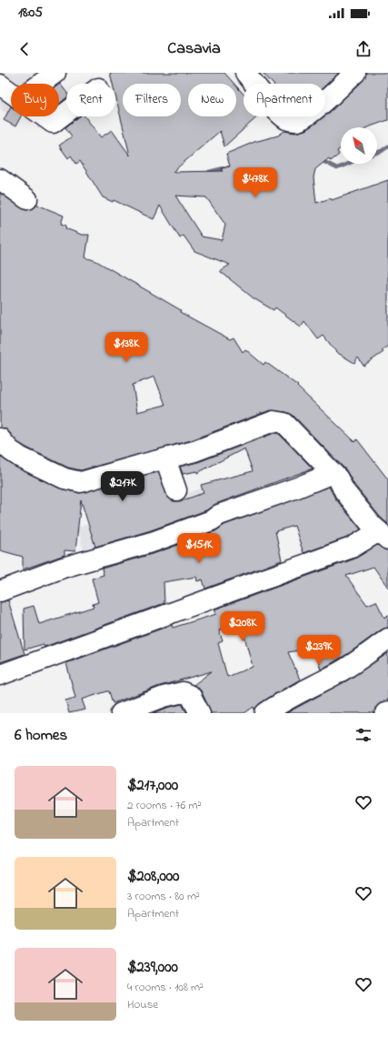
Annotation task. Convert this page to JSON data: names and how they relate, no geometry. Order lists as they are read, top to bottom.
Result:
{
  "north": "top left",
  "page": {
    "status": "18:05",
    "header": "Casavia",
    "chip": [
      "Buy",
      "Rent",
      "Filters",
      "New",
      "Apartment"
    ],
    "price": [
      "$478K",
      "$138K",
      "$217K",
      "$151K",
      "$208K",
      "$239K"
    ],
    "heading": "6 homes",
    "list": [
      {
        "name": "$217,000",
        "note": "2 rooms · 76 m² · Apartment"
      },
      {
        "name": "$208,000",
        "note": "3 rooms · 80 m² · Apartment"
      },
      {
        "name": "$239,000",
        "note": "4 rooms · 108 m² · House"
      }
    ]
  }
}
